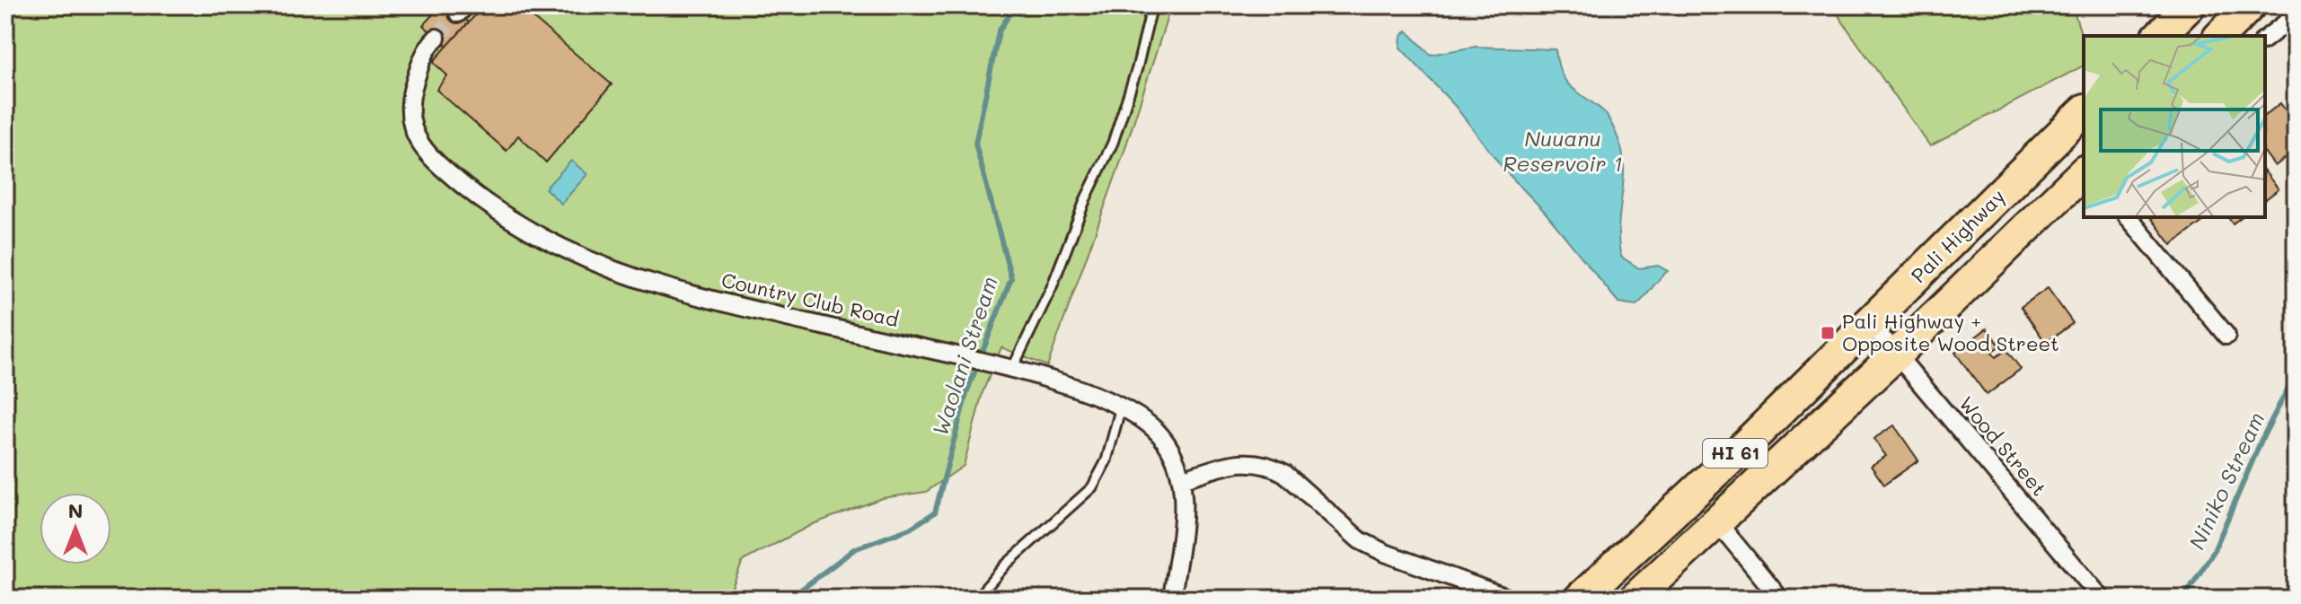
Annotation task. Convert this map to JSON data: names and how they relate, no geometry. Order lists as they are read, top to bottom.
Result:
{
  "streets": {
    "highway": ["Pali Highway", "HI 61"],
    "street": ["Country Club Road", "Wood Street"]
  },
  "crossings": [
    ["Pali Highway", "Wood Street"]
  ],
  "water": ["Nuuanu Reservoir 1", "Waolani Stream", "Niniko Stream"],
  "places": {
    "transit": ["Pali Highway + Opposite Wood Street"]
  },
  "north": "top"
}
